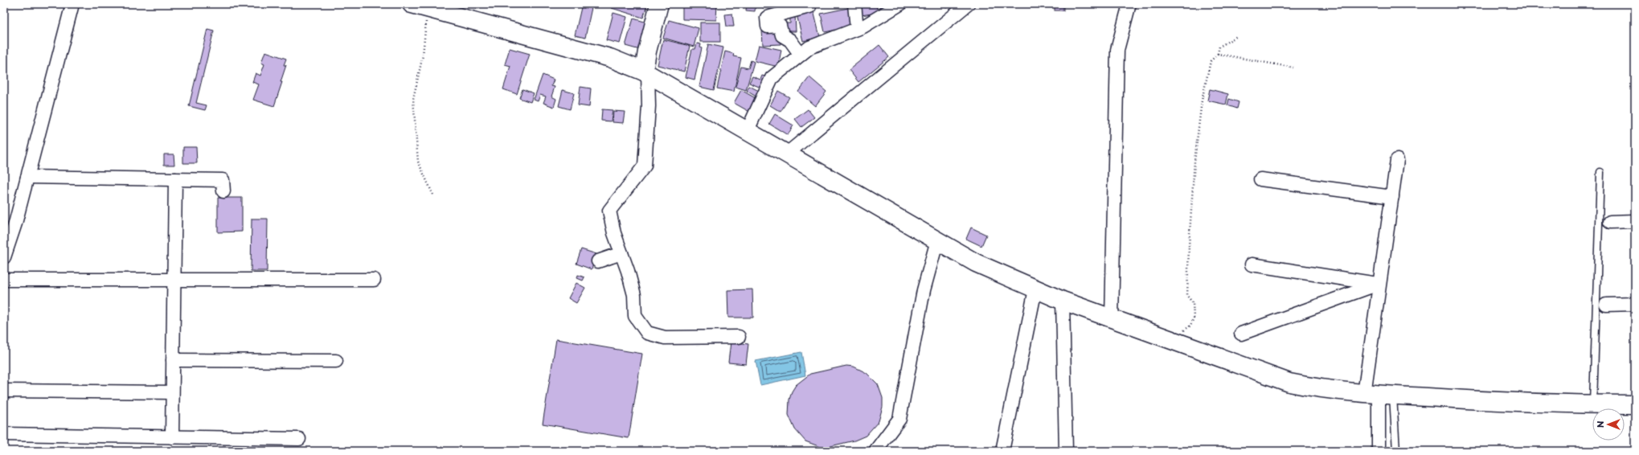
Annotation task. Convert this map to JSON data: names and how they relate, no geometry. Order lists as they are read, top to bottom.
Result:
{
  "north": "left"
}
